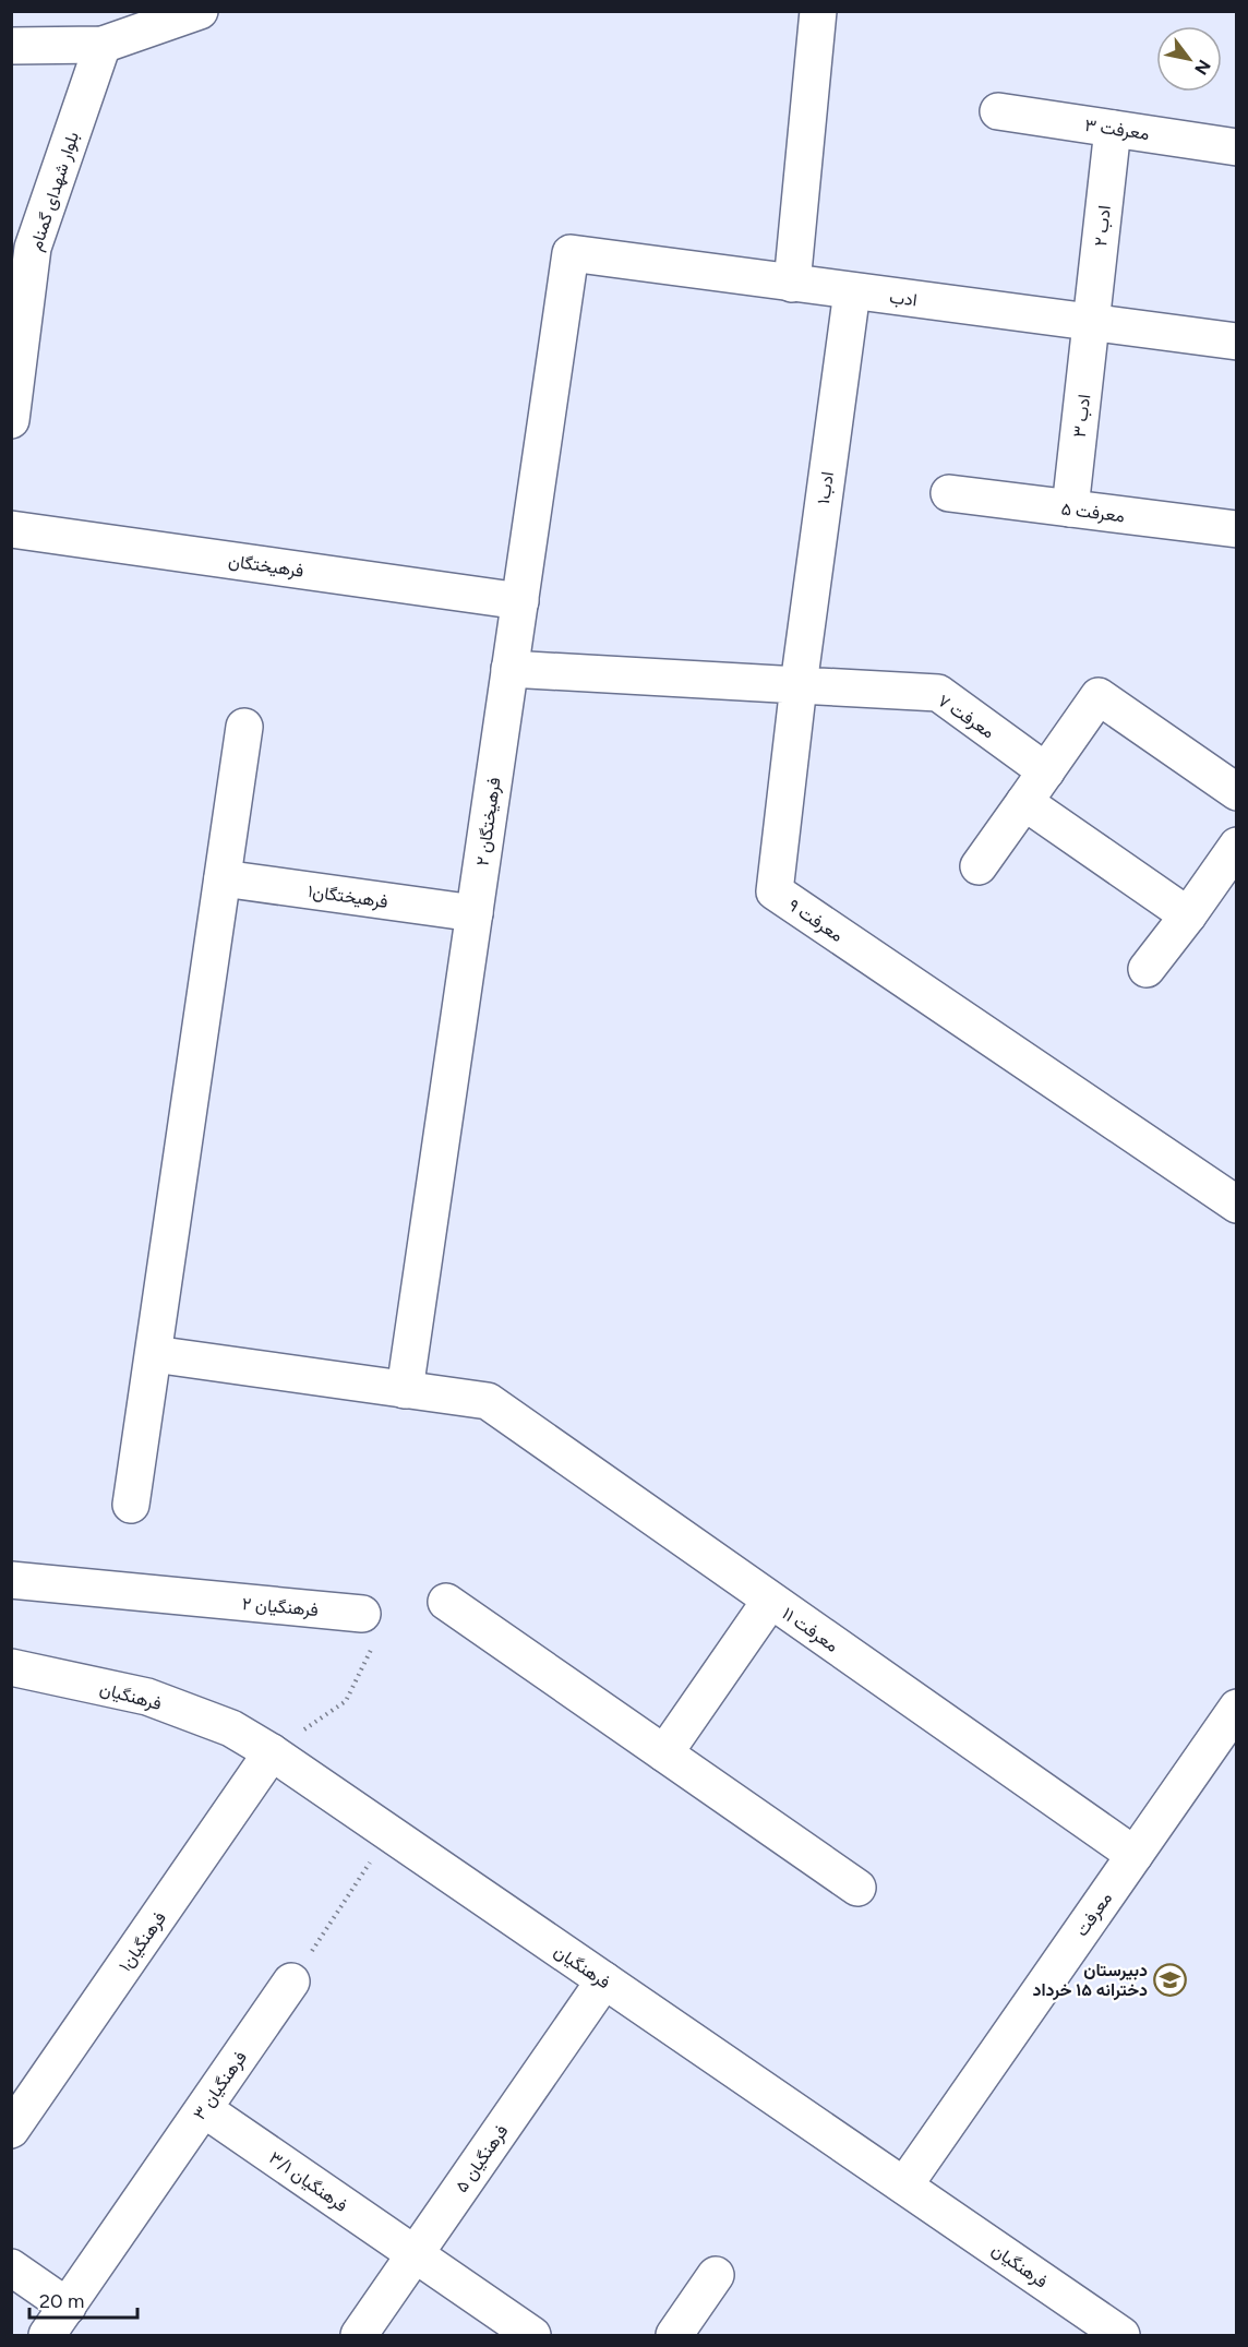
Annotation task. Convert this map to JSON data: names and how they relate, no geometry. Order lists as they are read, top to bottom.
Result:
{
  "streets": {
    "street": [
      "معرفت ۳",
      "بلوار شهدای گمنام",
      "ادب ۲",
      "ادب",
      "ادب ۳",
      "ادب۱",
      "معرفت ۵",
      "فرهیختگان",
      "معرفت ۷",
      "فرهیختگان ۲",
      "فرهیختگان۱",
      "معرفت ۹",
      "فرهنگیان ۲",
      "معرفت ۱۱",
      "فرهنگیان",
      "معرفت",
      "فرهنگیان۱",
      "فرهنگیان ۳",
      "فرهنگیان ۵",
      "فرهنگیان ۳/۱"
    ]
  },
  "crossings": [
    ["معرفت ۳", "ادب ۲"],
    ["ادب ۲", "ادب"],
    ["ادب ۲", "ادب ۳"],
    ["ادب", "ادب ۳"],
    ["ادب", "ادب۱"],
    ["ادب", "فرهیختگان ۲"],
    ["ادب ۳", "معرفت ۵"],
    ["ادب۱", "معرفت ۷"],
    ["ادب۱", "معرفت ۹"],
    ["فرهیختگان", "فرهیختگان ۲"],
    ["معرفت ۷", "معرفت ۹"],
    ["فرهیختگان ۲", "فرهیختگان۱"],
    ["فرهیختگان ۲", "معرفت ۱۱"],
    ["معرفت ۱۱", "معرفت"],
    ["فرهنگیان", "معرفت"],
    ["فرهنگیان", "فرهنگیان۱"],
    ["فرهنگیان", "فرهنگیان ۵"],
    ["فرهنگیان ۳", "فرهنگیان ۳/۱"],
    ["فرهنگیان ۵", "فرهنگیان ۳/۱"]
  ],
  "places": {
    "school or university": ["دبیرستان دخترانه ۱۵ خرداد"]
  },
  "scale_bar": "20 m",
  "north": "bottom right"
}
